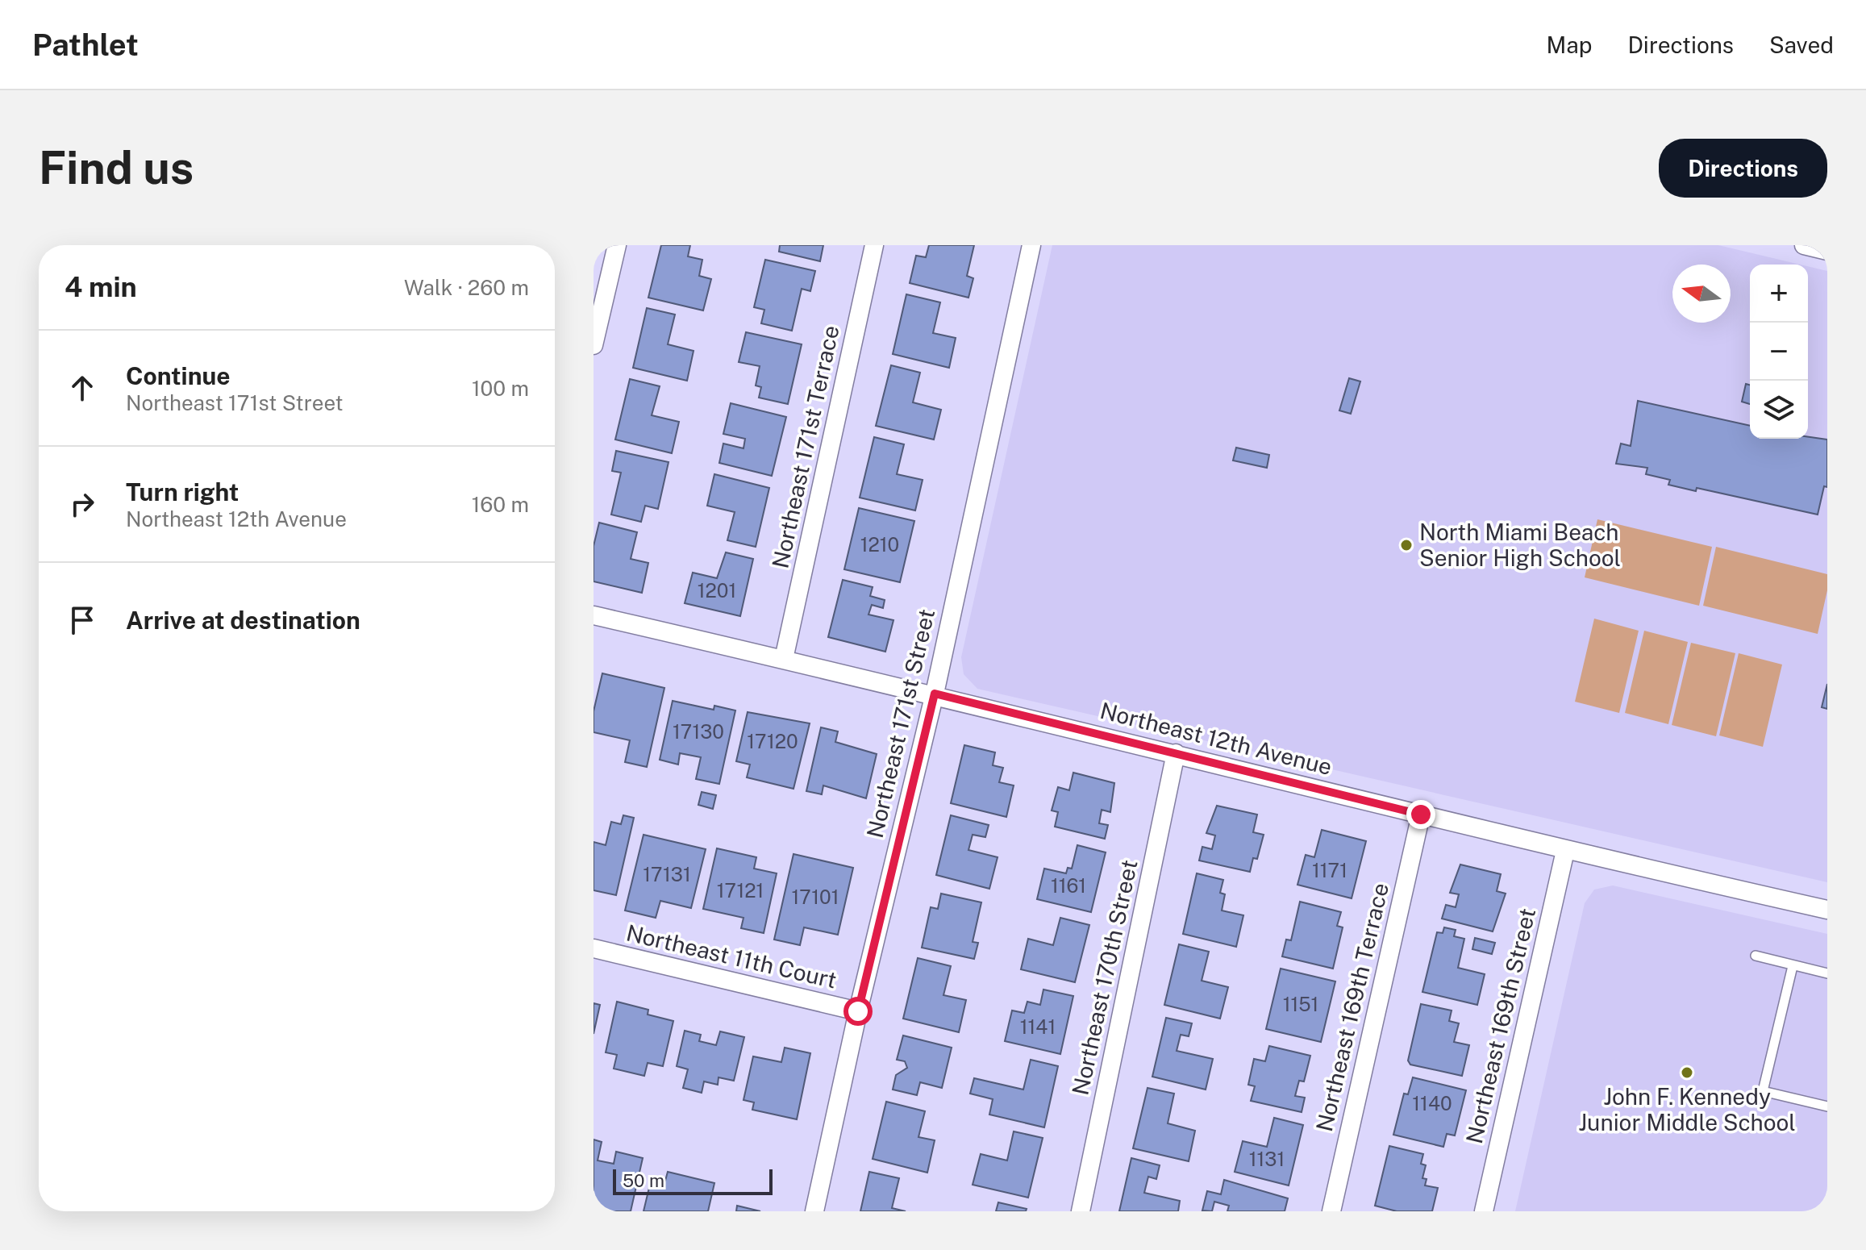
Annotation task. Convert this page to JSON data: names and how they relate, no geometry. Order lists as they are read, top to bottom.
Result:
{
  "streets": {
    "street": [
      "Northeast 171st Terrace",
      "Northeast 171st Street",
      "Northeast 12th Avenue",
      "Northeast 11th Court",
      "Northeast 170th Street",
      "Northeast 169th Terrace",
      "Northeast 169th Street"
    ]
  },
  "crossings": [
    ["Northeast 171st Terrace", "Northeast 12th Avenue"],
    ["Northeast 171st Street", "Northeast 12th Avenue"],
    ["Northeast 171st Street", "Northeast 11th Court"],
    ["Northeast 12th Avenue", "Northeast 170th Street"],
    ["Northeast 12th Avenue", "Northeast 169th Terrace"],
    ["Northeast 12th Avenue", "Northeast 169th Street"]
  ],
  "places": ["North Miami Beach Senior High School", "John F. Kennedy Junior Middle School"],
  "house_numbers": [
    "1210",
    "1201",
    "17130",
    "17120",
    "1171",
    "17131",
    "1161",
    "17121",
    "17101",
    "1151",
    "1141",
    "1140",
    "1131"
  ],
  "scale_bar": "50 m",
  "north": "left",
  "page": {
    "header": "Pathlet",
    "nav": ["Map", "Directions", "Saved"],
    "buttons": "Directions",
    "title": "Find us",
    "heading": ["4 min", "Walk · 260 m"],
    "map_buttons": ["+", "−"],
    "list": [
      ["Continue", "Northeast 171st Street", "100 m"],
      ["Turn right", "Northeast 12th Avenue", "160 m"],
      "Arrive at destination"
    ],
    "scale": "50 m"
  }
}
